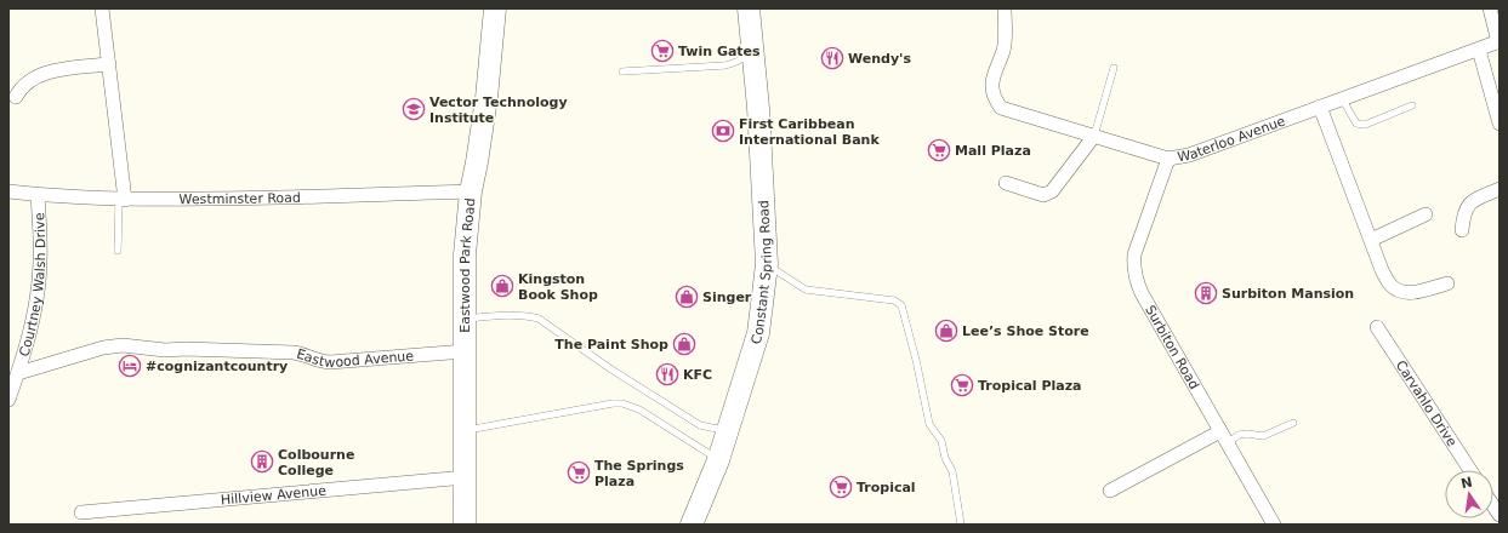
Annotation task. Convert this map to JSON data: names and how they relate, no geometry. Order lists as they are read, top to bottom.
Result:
{
  "streets": {
    "main road": ["Eastwood Park Road", "Constant Spring Road"],
    "street": [
      "Waterloo Avenue",
      "Westminster Road",
      "Courtney Walsh Drive",
      "Surbiton Road",
      "Eastwood Avenue",
      "Carvahlo Drive",
      "Hillview Avenue"
    ]
  },
  "crossings": [
    ["Waterloo Avenue", "Surbiton Road"],
    ["Westminster Road", "Eastwood Park Road"],
    ["Westminster Road", "Courtney Walsh Drive"],
    ["Eastwood Park Road", "Eastwood Avenue"],
    ["Eastwood Park Road", "Hillview Avenue"],
    ["Courtney Walsh Drive", "Eastwood Avenue"]
  ],
  "places": {
    "supermarket": [
      "Twin Gates",
      "Mall Plaza",
      "Tropical Plaza",
      "The Springs Plaza",
      "Tropical"
    ],
    "restaurant": ["Wendy's", "KFC"],
    "school or university": ["Vector Technology Institute"],
    "bank": ["First Caribbean International Bank"],
    "shop": [
      "Kingston Book Shop",
      "Singer",
      "Lee’s Shoe Store",
      "The Paint Shop"
    ],
    "building": ["Surbiton Mansion", "Colbourne College"],
    "hotel": ["#cognizantcountry"]
  },
  "north": "top"
}
